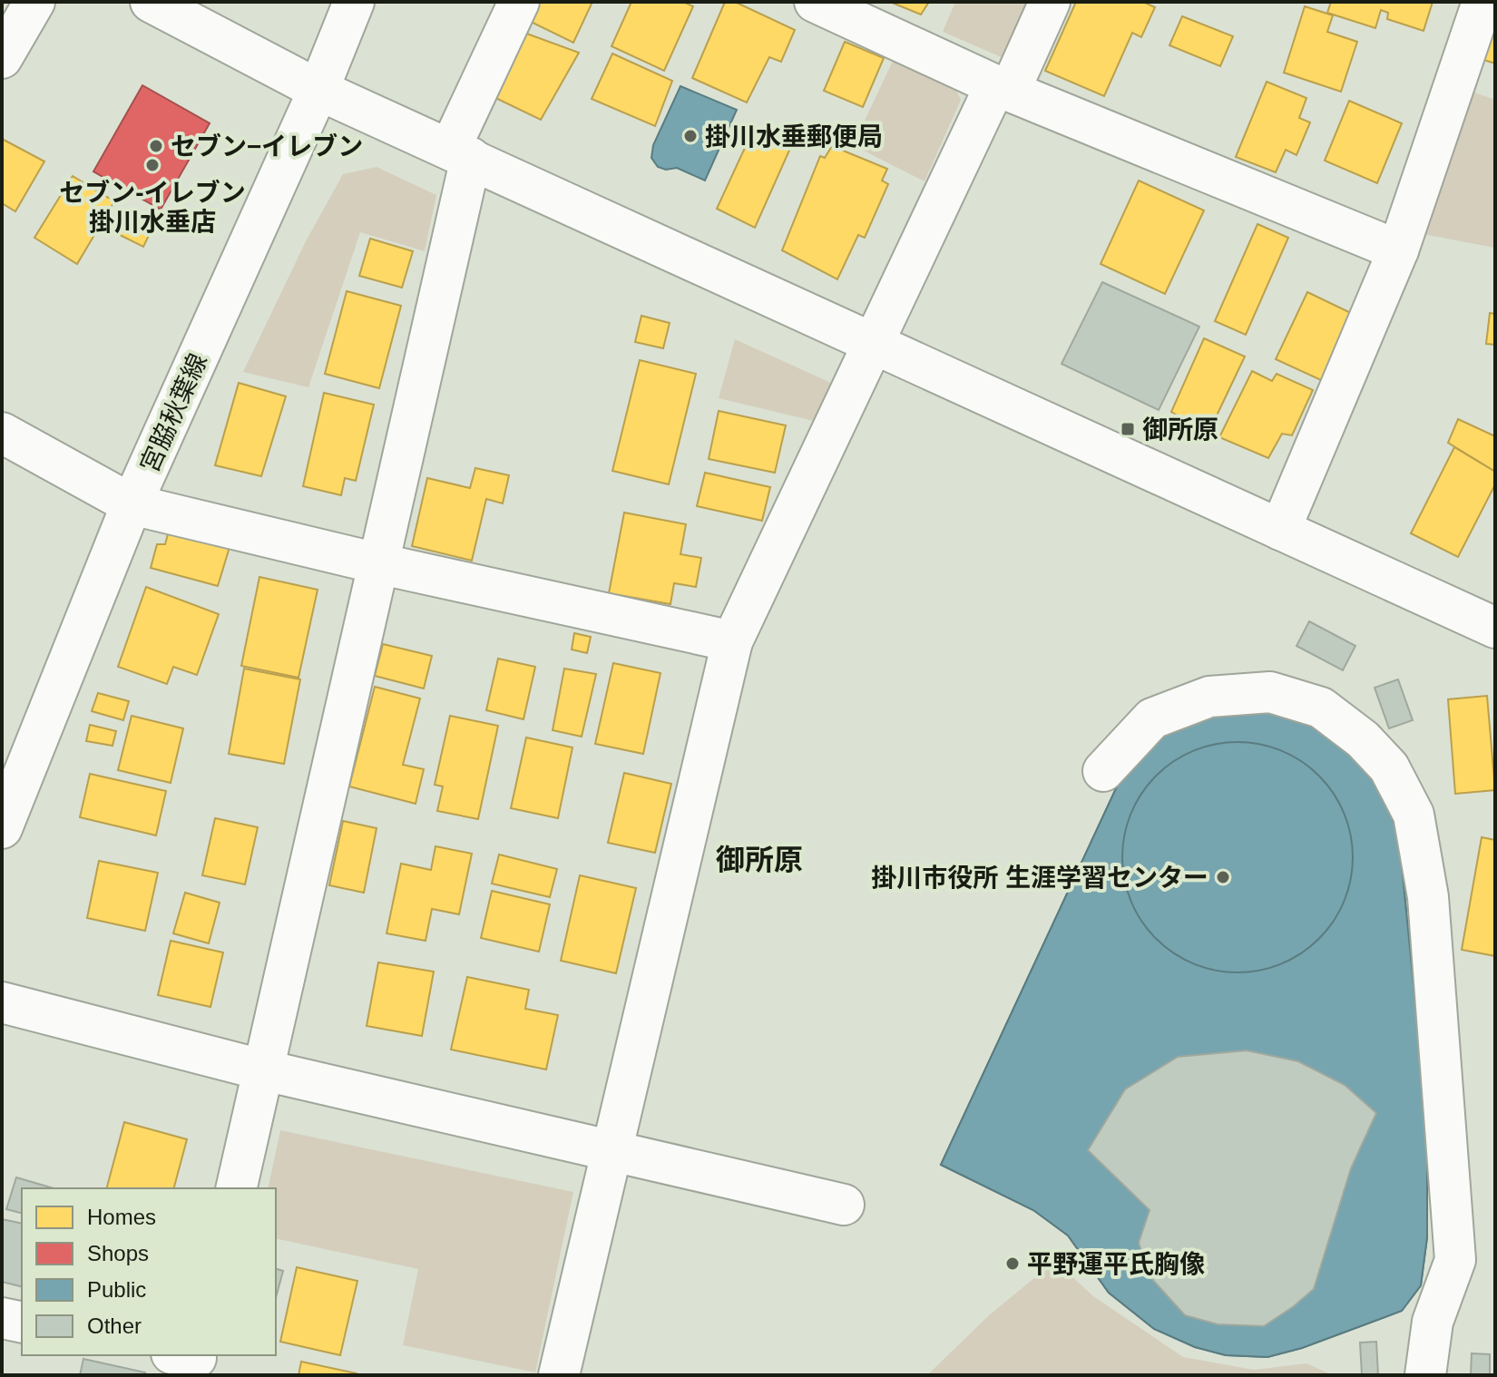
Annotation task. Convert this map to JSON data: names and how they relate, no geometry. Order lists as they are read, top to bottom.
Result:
{
  "streets": {
    "street": ["宮脇秋葉線"]
  },
  "districts": ["御所原"],
  "places": {
    "other": [
      "掛川水垂郵便局",
      "セブン−イレブン",
      "セブン-イレブン 掛川水垂店",
      "掛川市役所 生涯学習センター",
      "平野運平氏胸像"
    ],
    "transit": ["御所原"]
  },
  "legend": [
    "Homes",
    "Shops",
    "Public",
    "Other"
  ]
}
